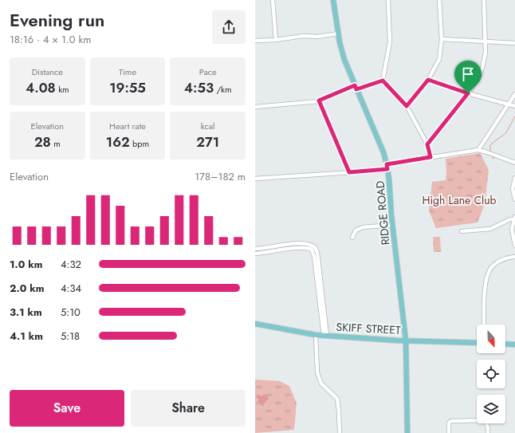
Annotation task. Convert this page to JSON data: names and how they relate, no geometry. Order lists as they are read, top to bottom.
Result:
{
  "streets": {
    "main road": ["RIDGE ROAD", "SKIFF STREET"]
  },
  "crossings": [
    ["RIDGE ROAD", "SKIFF STREET"]
  ],
  "parks": ["High Lane Club"],
  "north": "bottom",
  "page": {
    "heading": ["Evening run", "18:16 · 4 × 1.0 km"],
    "stats": [
      ["Distance", "4.08 km"],
      ["Time", "19:55"],
      ["Pace", "4:53 /km"],
      ["Elevation", "28 m"],
      ["Heart rate", "162 bpm"],
      ["kcal", "271"]
    ],
    "chart": ["Elevation", "178–182 m"],
    "list": [
      {
        "name": "1.0 km",
        "note": "4:32"
      },
      {
        "name": "2.0 km",
        "note": "4:34"
      },
      {
        "name": "3.1 km",
        "note": "5:10"
      },
      {
        "name": "4.1 km",
        "note": "5:18"
      }
    ],
    "buttons": ["Save", "Share"]
  }
}
